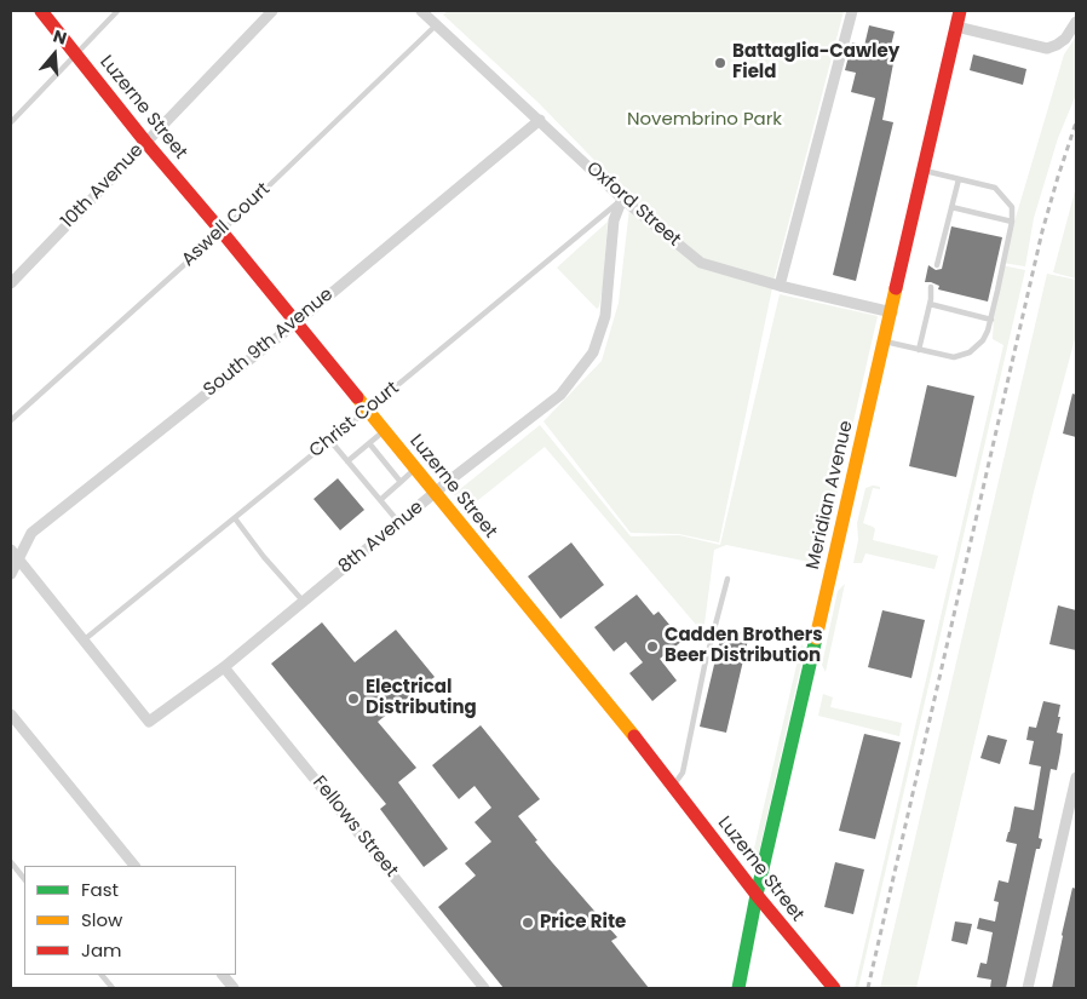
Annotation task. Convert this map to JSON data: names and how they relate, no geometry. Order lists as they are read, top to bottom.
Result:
{
  "streets": {
    "street": [
      "Luzerne Street",
      "10th Avenue",
      "Oxford Street",
      "South 9th Avenue",
      "Meridian Avenue",
      "8th Avenue",
      "Fellows Street"
    ],
    "lane": ["Aswell Court", "Christ Court"]
  },
  "crossings": [
    ["Luzerne Street", "10th Avenue"],
    ["Luzerne Street", "Aswell Court"],
    ["Luzerne Street", "South 9th Avenue"],
    ["Luzerne Street", "Christ Court"],
    ["Luzerne Street", "Meridian Avenue"],
    ["Luzerne Street", "8th Avenue"],
    ["Oxford Street", "Aswell Court"],
    ["Oxford Street", "South 9th Avenue"],
    ["Oxford Street", "Christ Court"],
    ["Oxford Street", "Meridian Avenue"],
    ["Oxford Street", "8th Avenue"],
    ["Christ Court", "8th Avenue"],
    ["8th Avenue", "Fellows Street"]
  ],
  "parks": ["Novembrino Park"],
  "places": [
    "Battaglia-Cawley Field",
    "Cadden Brothers Beer Distribution",
    "Electrical Distributing",
    "Price Rite"
  ],
  "legend": ["Fast", "Slow", "Jam"],
  "north": "top"
}
